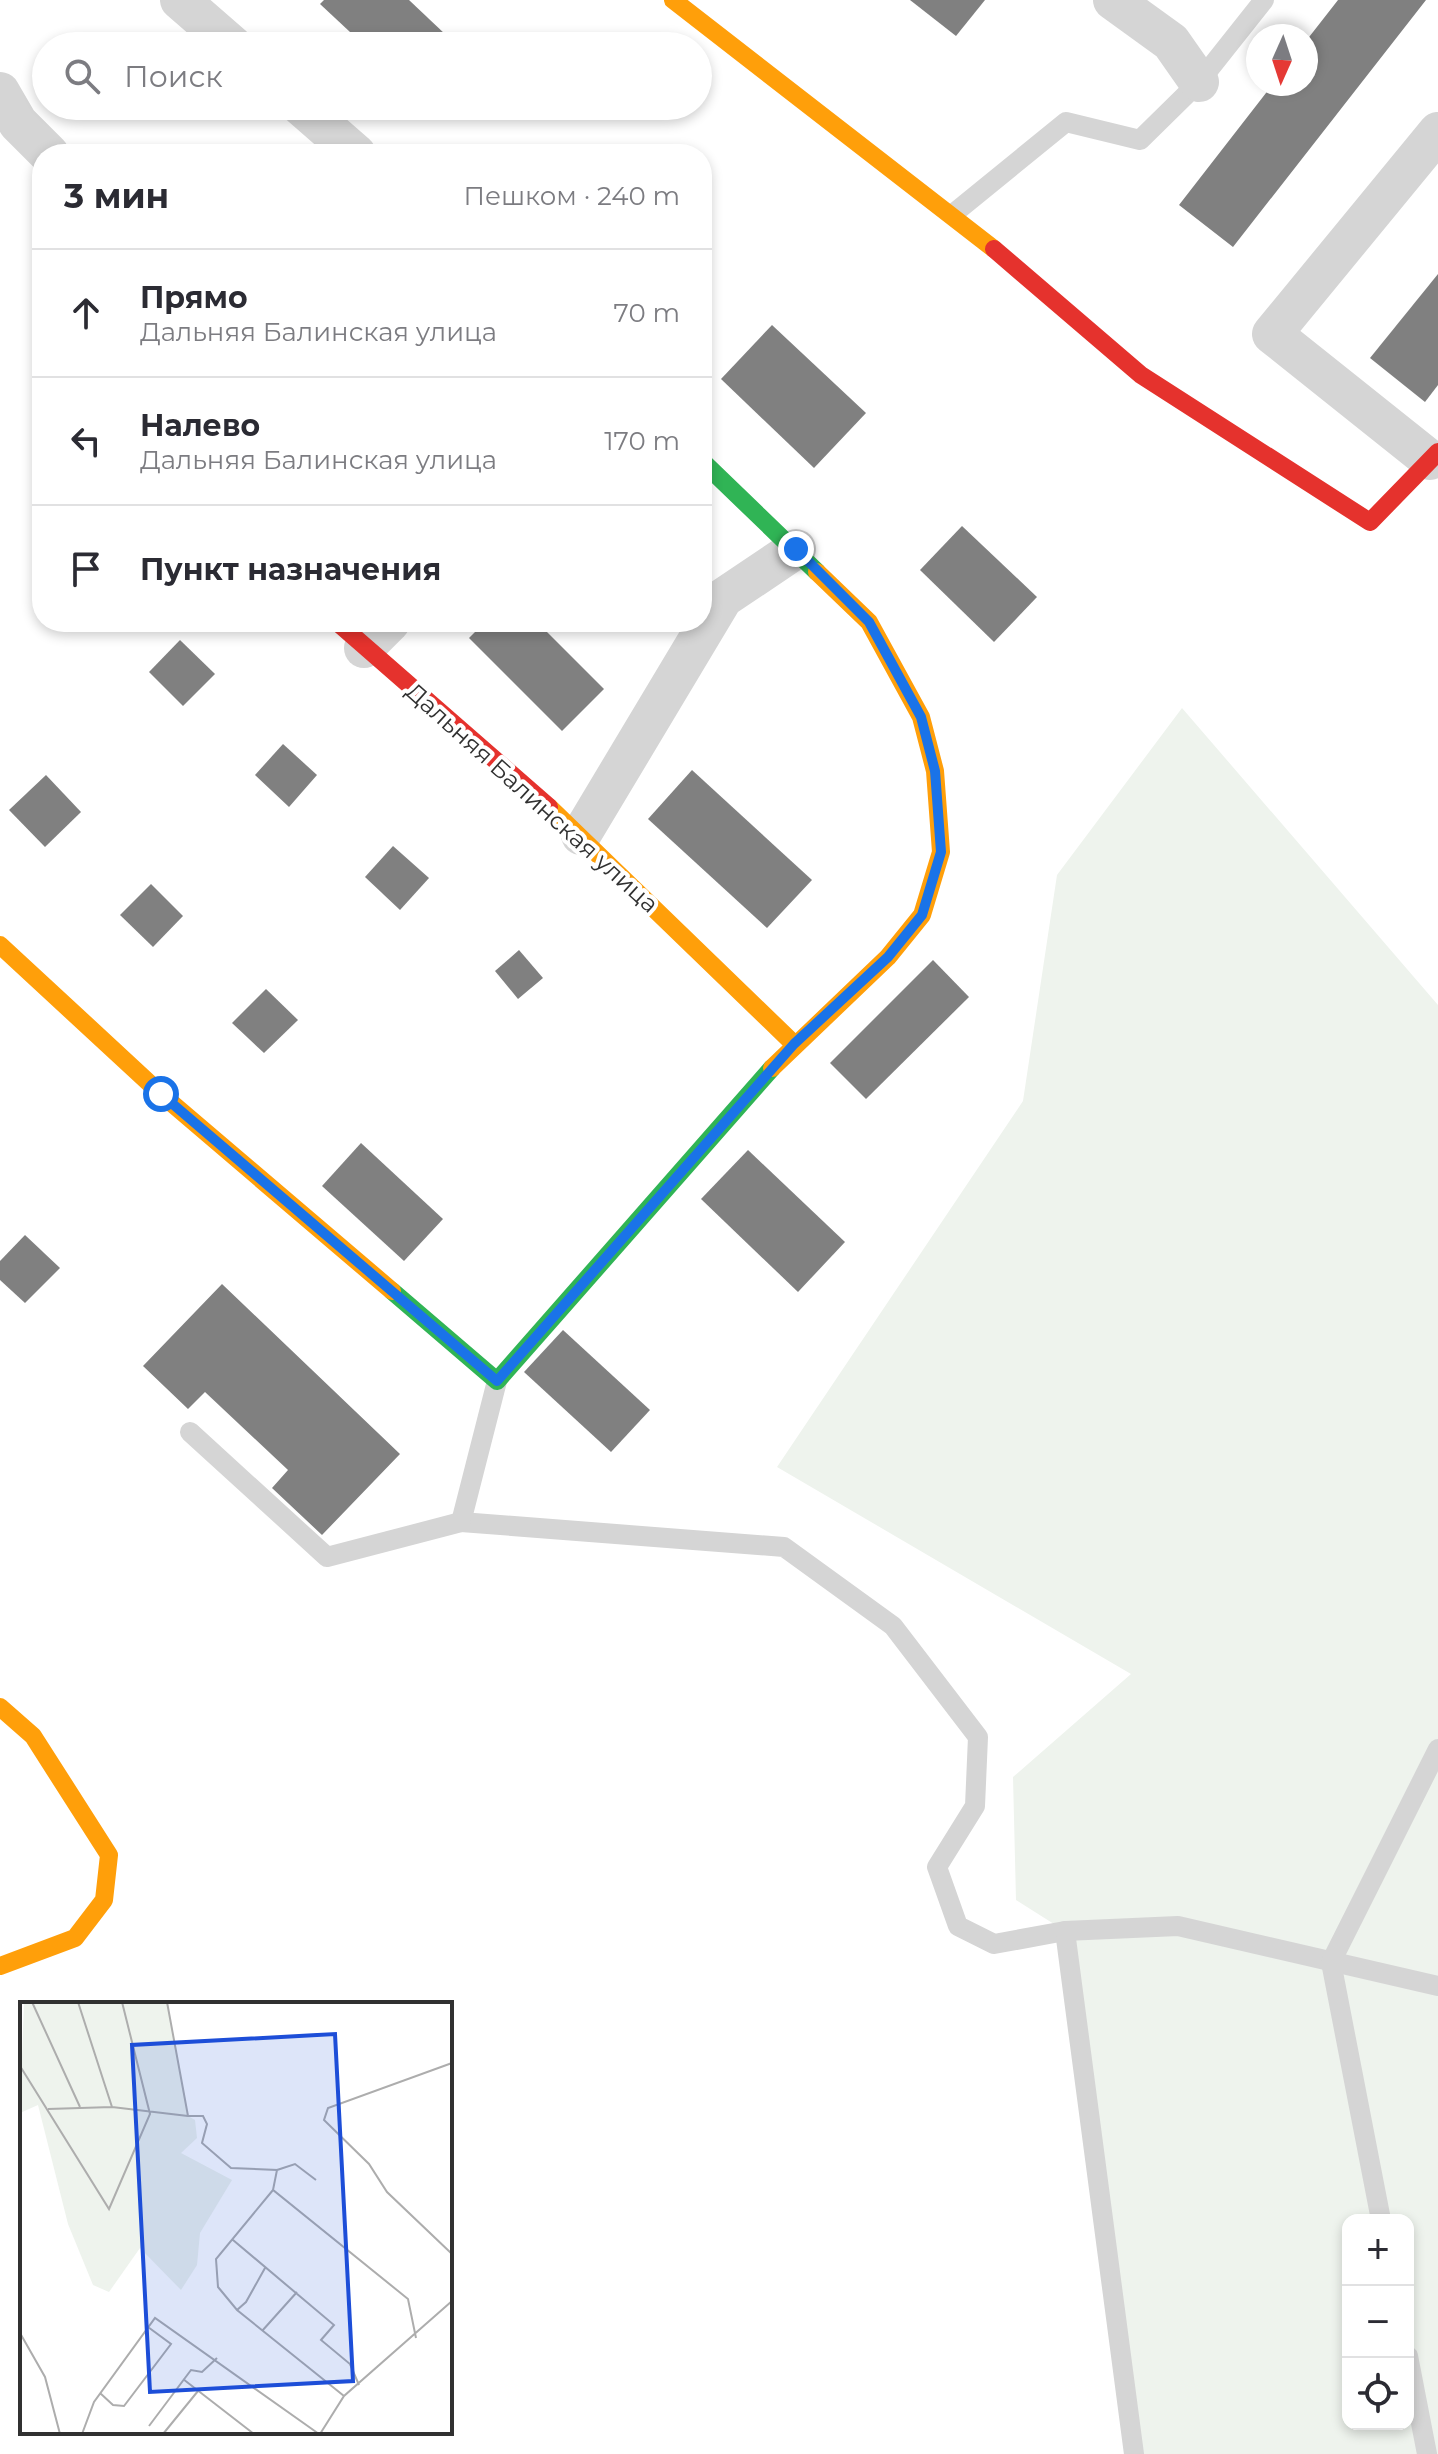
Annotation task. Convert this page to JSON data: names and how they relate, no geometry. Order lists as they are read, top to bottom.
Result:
{
  "streets": {
    "street": ["Дальняя Балинская улица"]
  },
  "north": "bottom",
  "page": {
    "search": "Поиск",
    "heading": ["3 мин", "Пешком · 240 m"],
    "list": [
      ["Прямо", "Дальняя Балинская улица", "70 m"],
      ["Налево", "Дальняя Балинская улица", "170 m"],
      "Пункт назначения"
    ],
    "map_buttons": ["+", "−"]
  }
}
